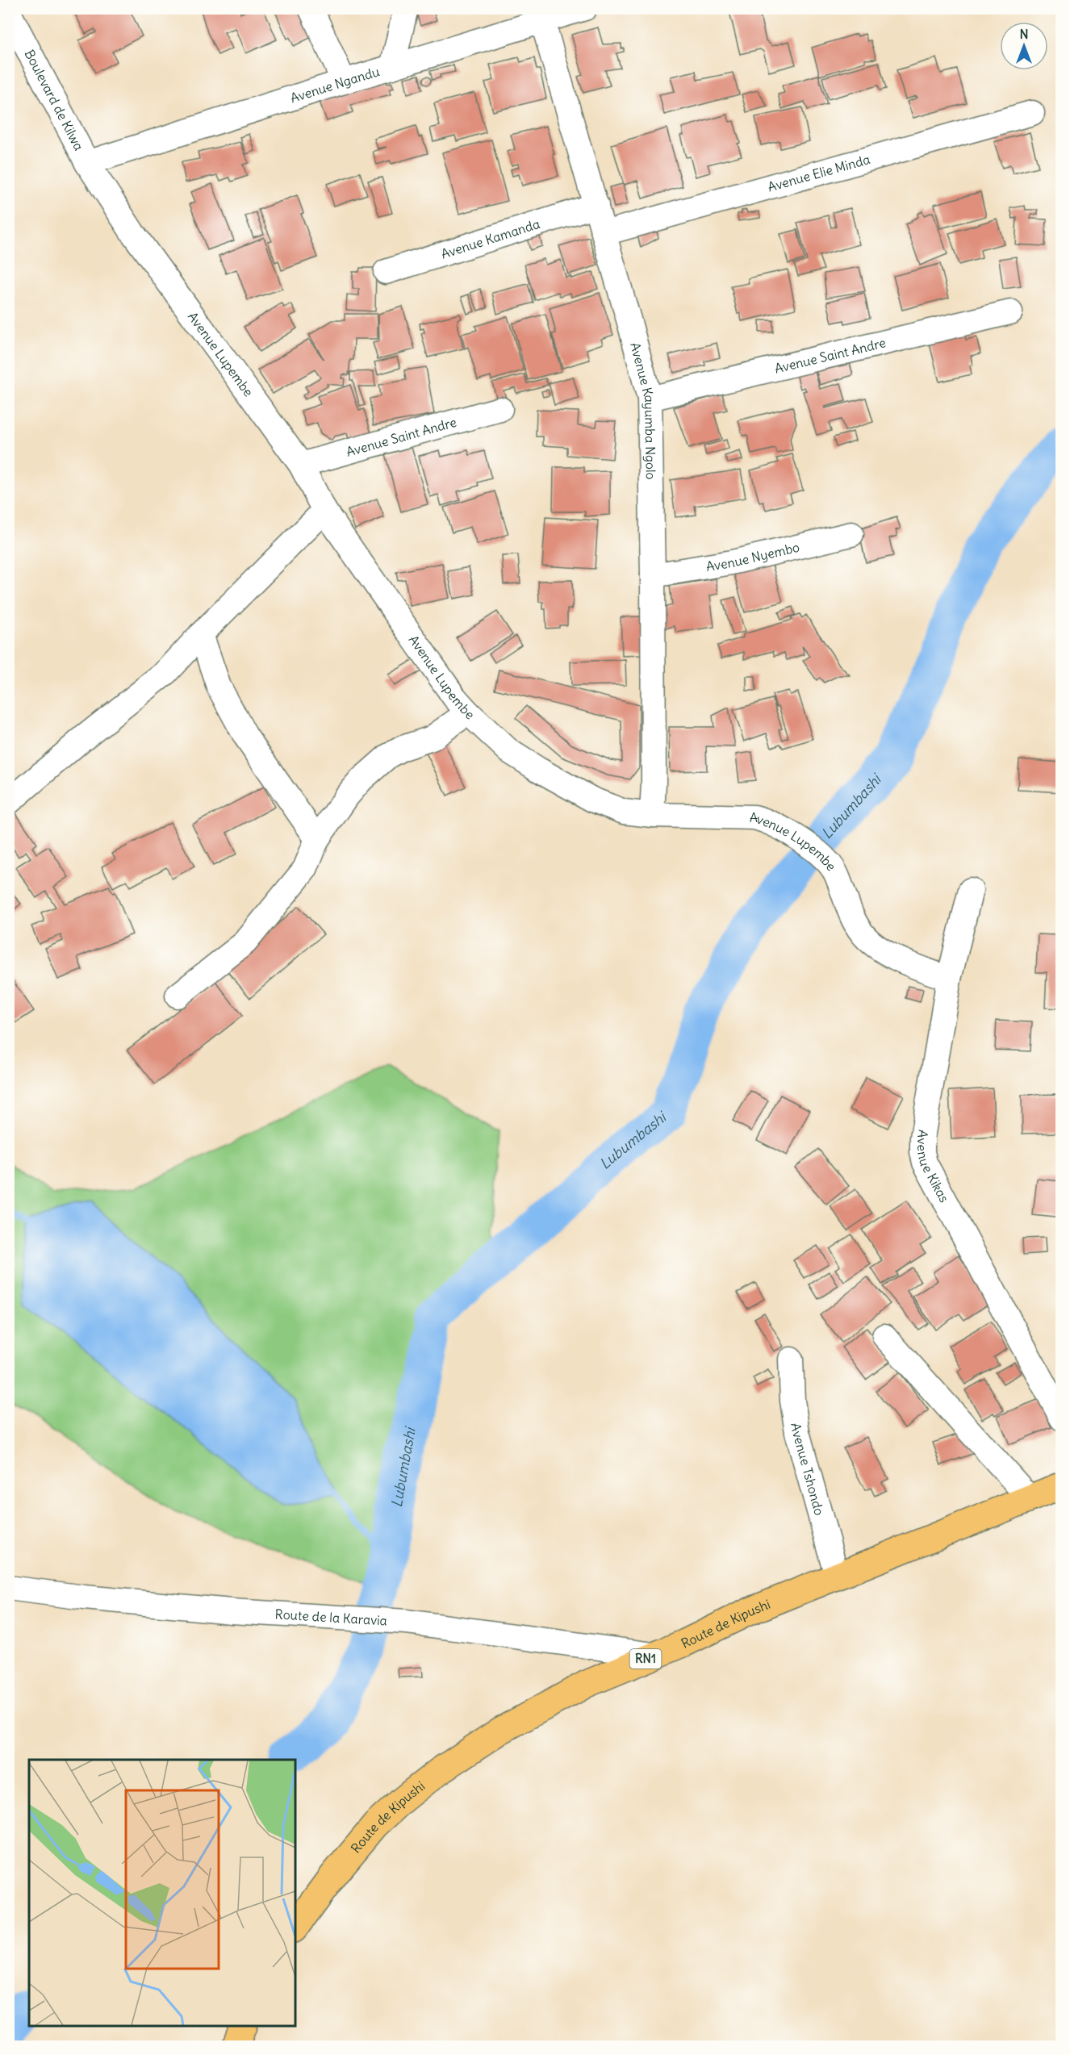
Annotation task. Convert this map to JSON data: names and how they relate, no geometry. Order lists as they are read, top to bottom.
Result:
{
  "streets": {
    "highway": ["Route de Kipushi", "RN1"],
    "street": [
      "Avenue Ngandu",
      "Boulevard de Kilwa",
      "Avenue Elie Minda",
      "Avenue Kamanda",
      "Avenue Lupembe",
      "Avenue Saint Andre",
      "Avenue Kayumba Ngolo",
      "Avenue Nyembo",
      "Avenue Kikas",
      "Avenue Tshondo",
      "Route de la Karavia"
    ]
  },
  "crossings": [
    ["Avenue Ngandu", "Boulevard de Kilwa"],
    ["Avenue Ngandu", "Avenue Lupembe"],
    ["Avenue Ngandu", "Avenue Kayumba Ngolo"],
    ["Boulevard de Kilwa", "Avenue Lupembe"],
    ["Avenue Elie Minda", "Avenue Kayumba Ngolo"],
    ["Avenue Kamanda", "Avenue Kayumba Ngolo"],
    ["Avenue Lupembe", "Avenue Saint Andre"],
    ["Avenue Lupembe", "Avenue Kayumba Ngolo"],
    ["Avenue Lupembe", "Avenue Kikas"],
    ["Avenue Saint Andre", "Avenue Kayumba Ngolo"],
    ["Avenue Kayumba Ngolo", "Avenue Nyembo"],
    ["Avenue Tshondo", "Route de Kipushi"],
    ["Route de la Karavia", "Route de Kipushi"]
  ],
  "water": ["Lubumbashi"],
  "north": "top"
}
